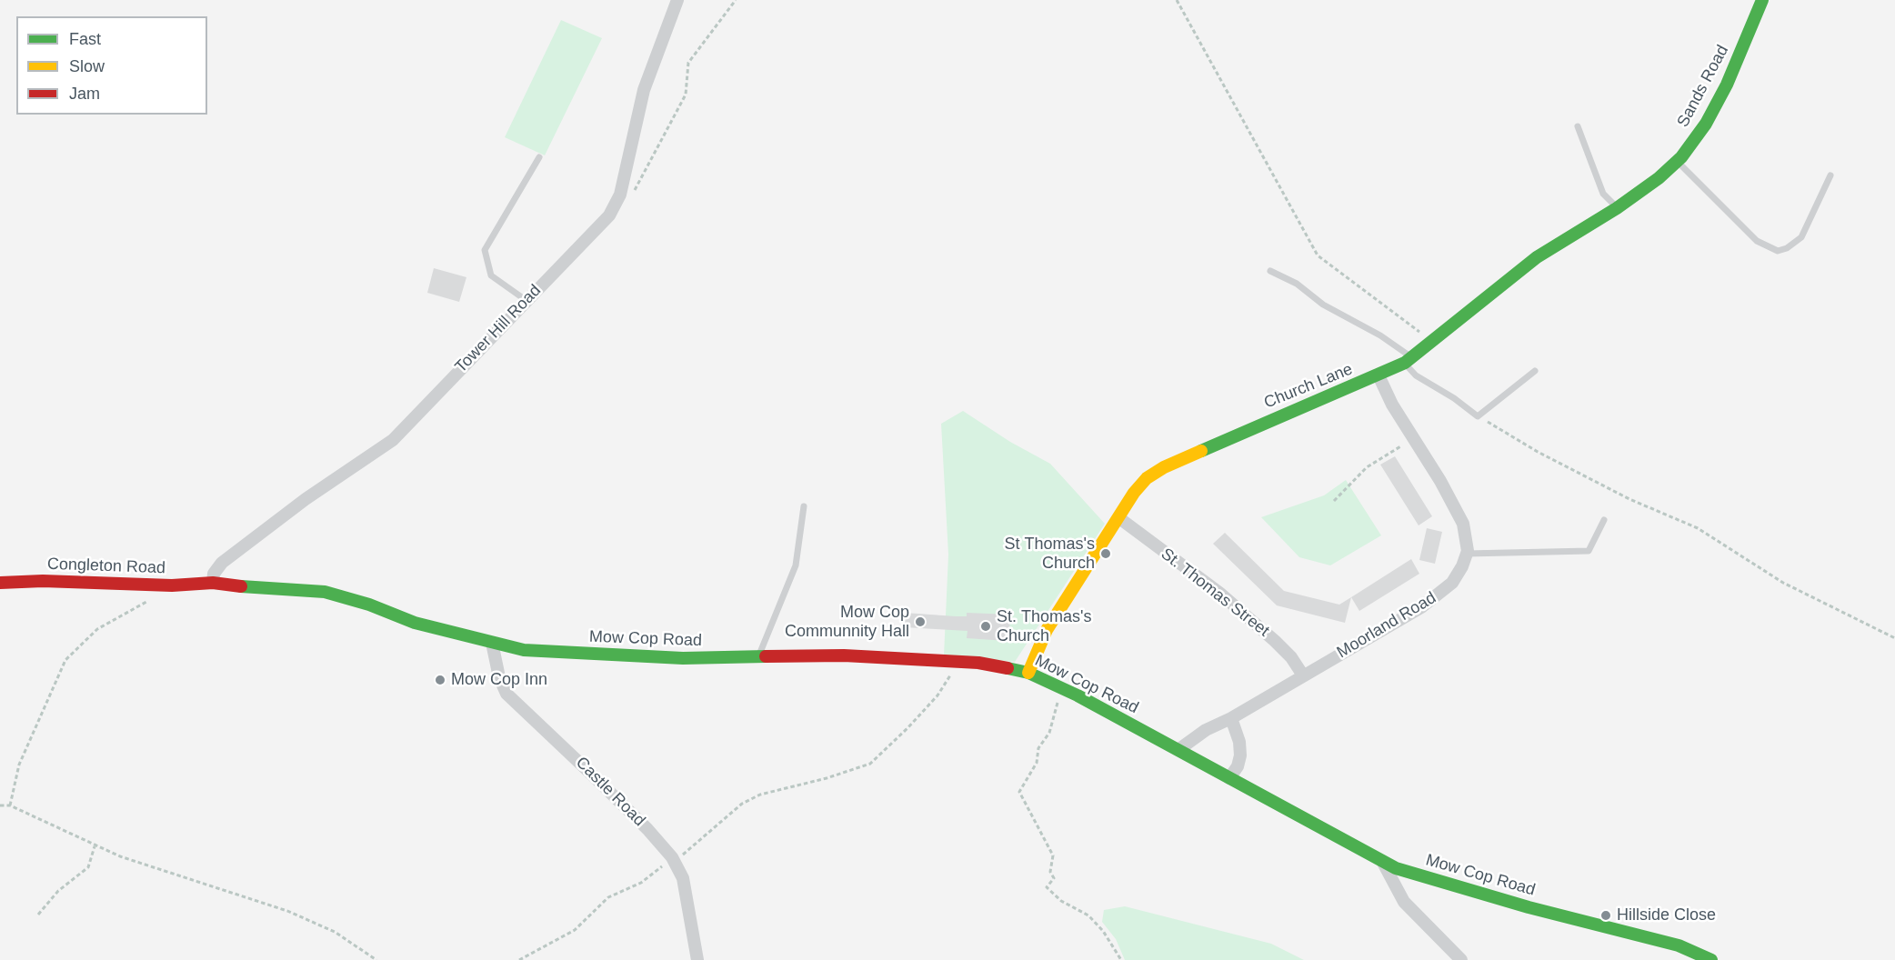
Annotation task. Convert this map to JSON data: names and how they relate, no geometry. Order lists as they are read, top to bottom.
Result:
{
  "streets": {
    "street": [
      "Sands Road",
      "Tower Hill Road",
      "Church Lane",
      "Congleton Road",
      "St. Thomas Street",
      "Moorland Road",
      "Mow Cop Road",
      "Castle Road"
    ]
  },
  "crossings": [
    ["Sands Road", "Church Lane"],
    ["Tower Hill Road", "Congleton Road"],
    ["Tower Hill Road", "Mow Cop Road"],
    ["Church Lane", "St. Thomas Street"],
    ["Church Lane", "Mow Cop Road"],
    ["Congleton Road", "Mow Cop Road"],
    ["St. Thomas Street", "Moorland Road"],
    ["Moorland Road", "Mow Cop Road"],
    ["Mow Cop Road", "Castle Road"]
  ],
  "places": [
    "St Thomas's Church",
    "Mow Cop Communnity Hall",
    "St. Thomas's Church",
    "Mow Cop Inn",
    "Hillside Close"
  ],
  "legend": ["Fast", "Slow", "Jam"]
}
